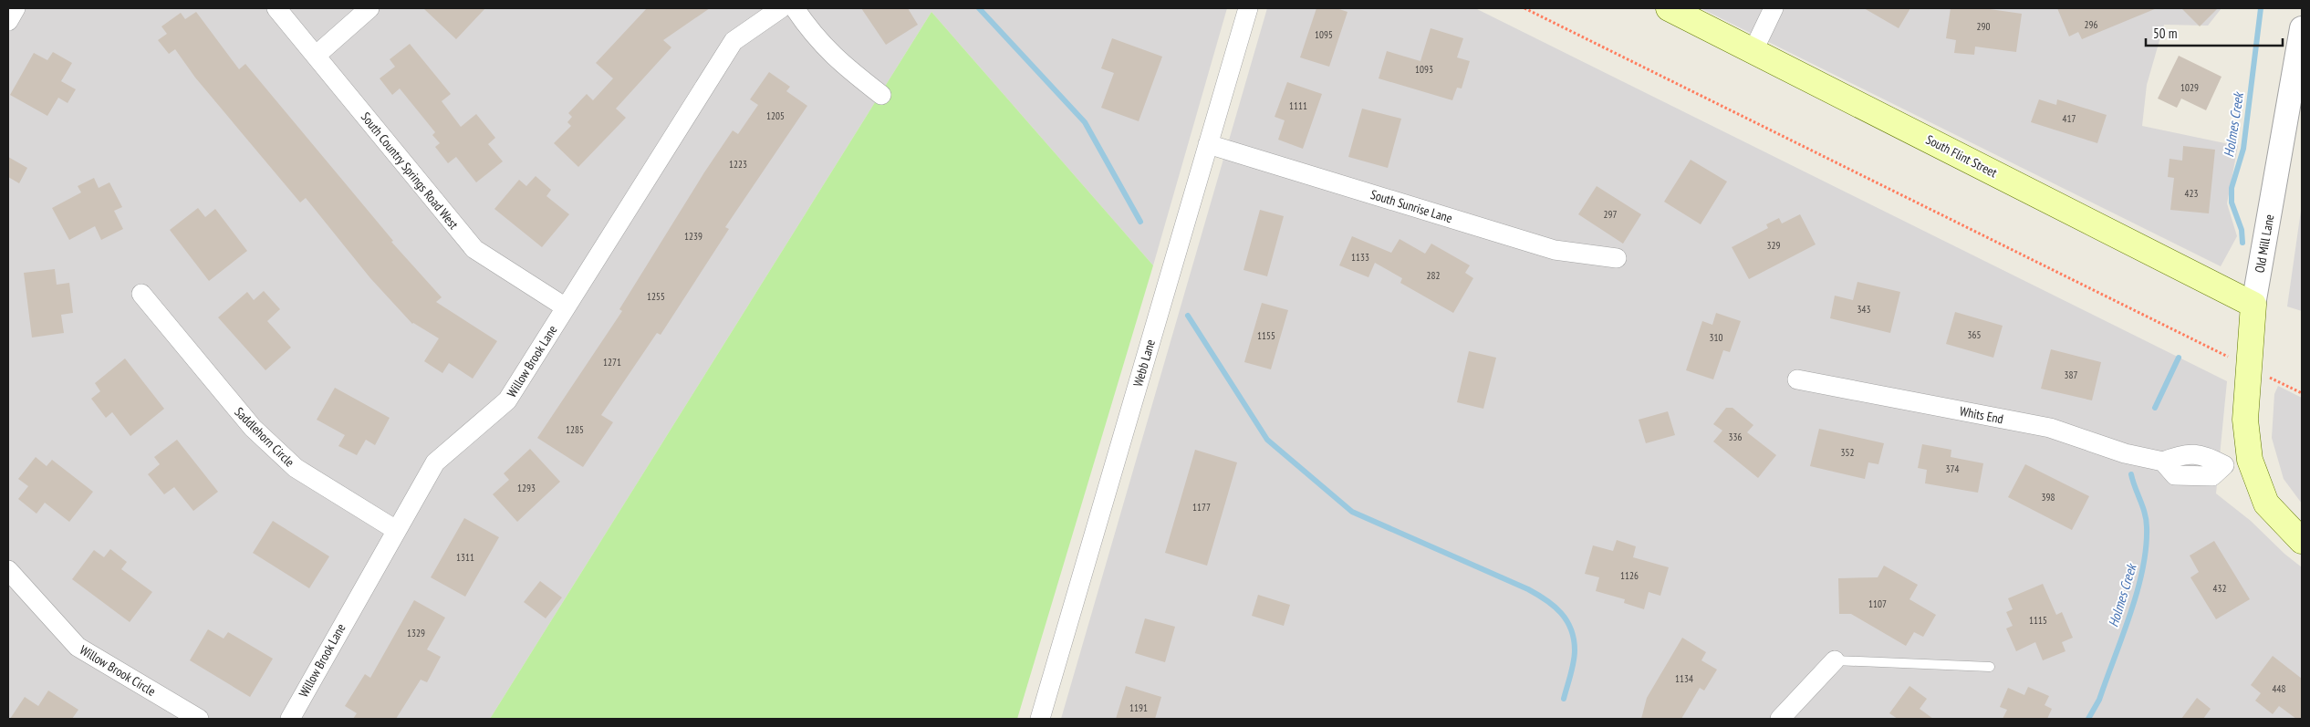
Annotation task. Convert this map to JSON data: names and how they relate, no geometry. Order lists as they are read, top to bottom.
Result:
{
  "streets": {
    "main road": ["South Flint Street", "Old Mill Lane"],
    "street": [
      "South Country Springs Road West",
      "South Sunrise Lane",
      "Willow Brook Lane",
      "Webb Lane",
      "Whits End",
      "Saddlehorn Circle",
      "Willow Brook Circle"
    ]
  },
  "crossings": [
    ["South Flint Street", "Old Mill Lane"],
    ["South Country Springs Road West", "Willow Brook Lane"],
    ["South Sunrise Lane", "Webb Lane"],
    ["Old Mill Lane", "Whits End"],
    ["Willow Brook Lane", "Saddlehorn Circle"]
  ],
  "water": ["Holmes Creek"],
  "house_numbers": [
    "296",
    "290",
    "1095",
    "1093",
    "1029",
    "1111",
    "1205",
    "417",
    "1223",
    "423",
    "297",
    "1239",
    "329",
    "1133",
    "282",
    "1255",
    "343",
    "365",
    "1155",
    "310",
    "1271",
    "387",
    "1285",
    "336",
    "352",
    "374",
    "1293",
    "398",
    "1177",
    "1311",
    "1126",
    "432",
    "1107",
    "1115",
    "1329",
    "1134",
    "448",
    "1191"
  ],
  "scale_bar": "50 m"
}
